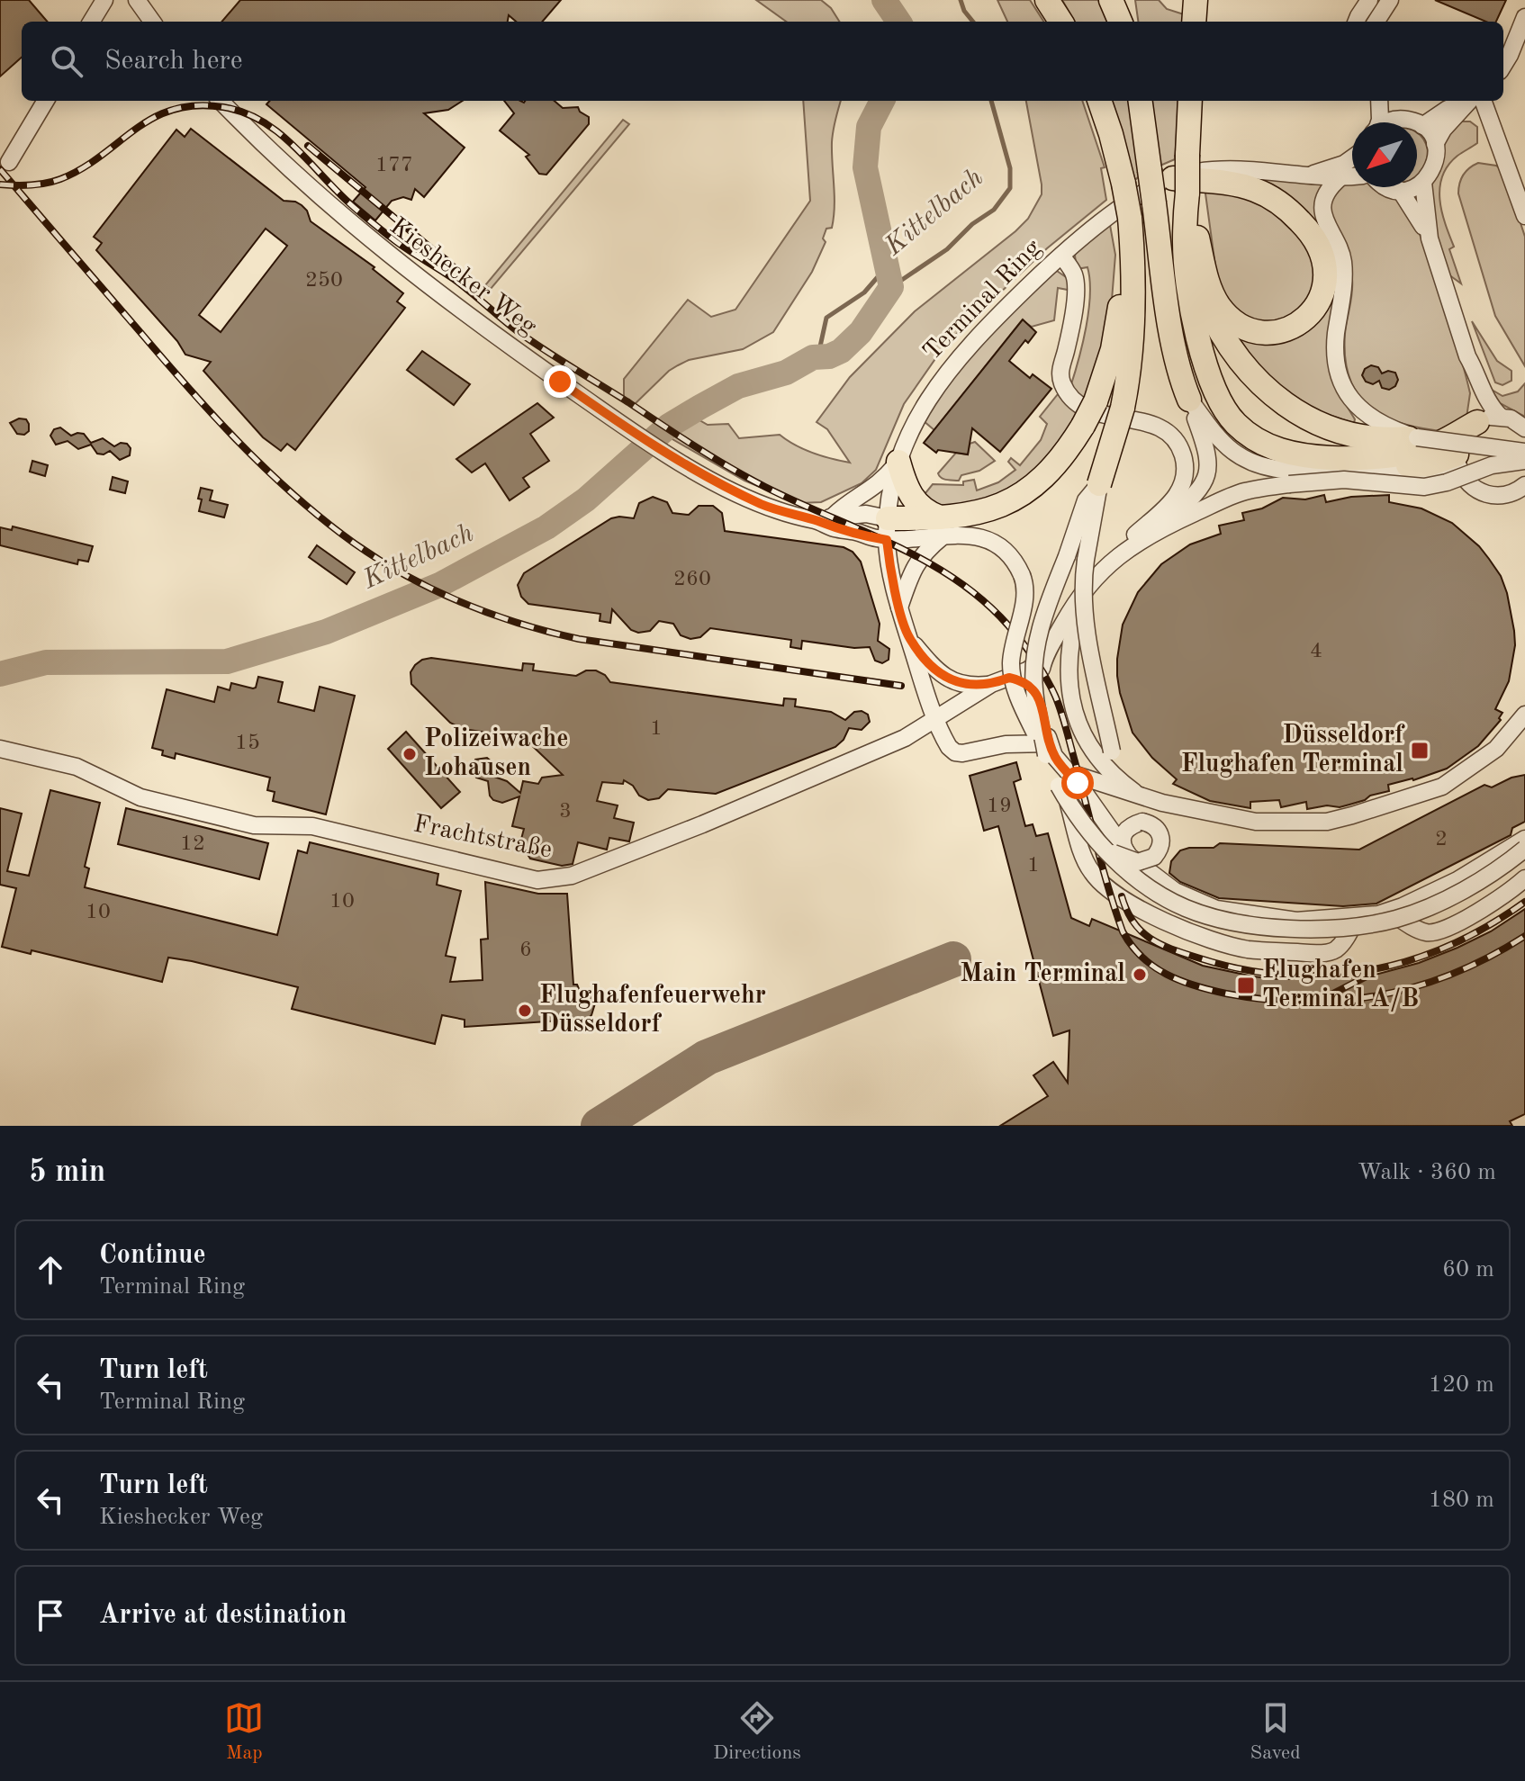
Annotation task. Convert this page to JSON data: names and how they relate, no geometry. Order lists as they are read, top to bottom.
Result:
{
  "streets": {
    "street": ["Kieshecker Weg", "Terminal Ring", "Frachtstraße"]
  },
  "crossings": [
    ["Kieshecker Weg", "Terminal Ring"],
    ["Terminal Ring", "Frachtstraße"]
  ],
  "water": ["Kittelbach"],
  "places": {
    "transit": ["Düsseldorf Flughafen Terminal", "Flughafen Terminal A/B"],
    "other": ["Polizeiwache Lohausen", "Main Terminal", "Flughafenfeuerwehr Düsseldorf"]
  },
  "house_numbers": [
    "177",
    "250",
    "260",
    "4",
    "1",
    "15",
    "19",
    "3",
    "2",
    "12",
    "1",
    "10",
    "10",
    "6"
  ],
  "north": "bottom left",
  "page": {
    "search": "Search here",
    "heading": ["5 min", "Walk · 360 m"],
    "list": [
      ["Continue", "Terminal Ring", "60 m"],
      ["Turn left", "Terminal Ring", "120 m"],
      ["Turn left", "Kieshecker Weg", "180 m"],
      "Arrive at destination"
    ],
    "nav": ["Map", "Directions", "Saved"]
  }
}
